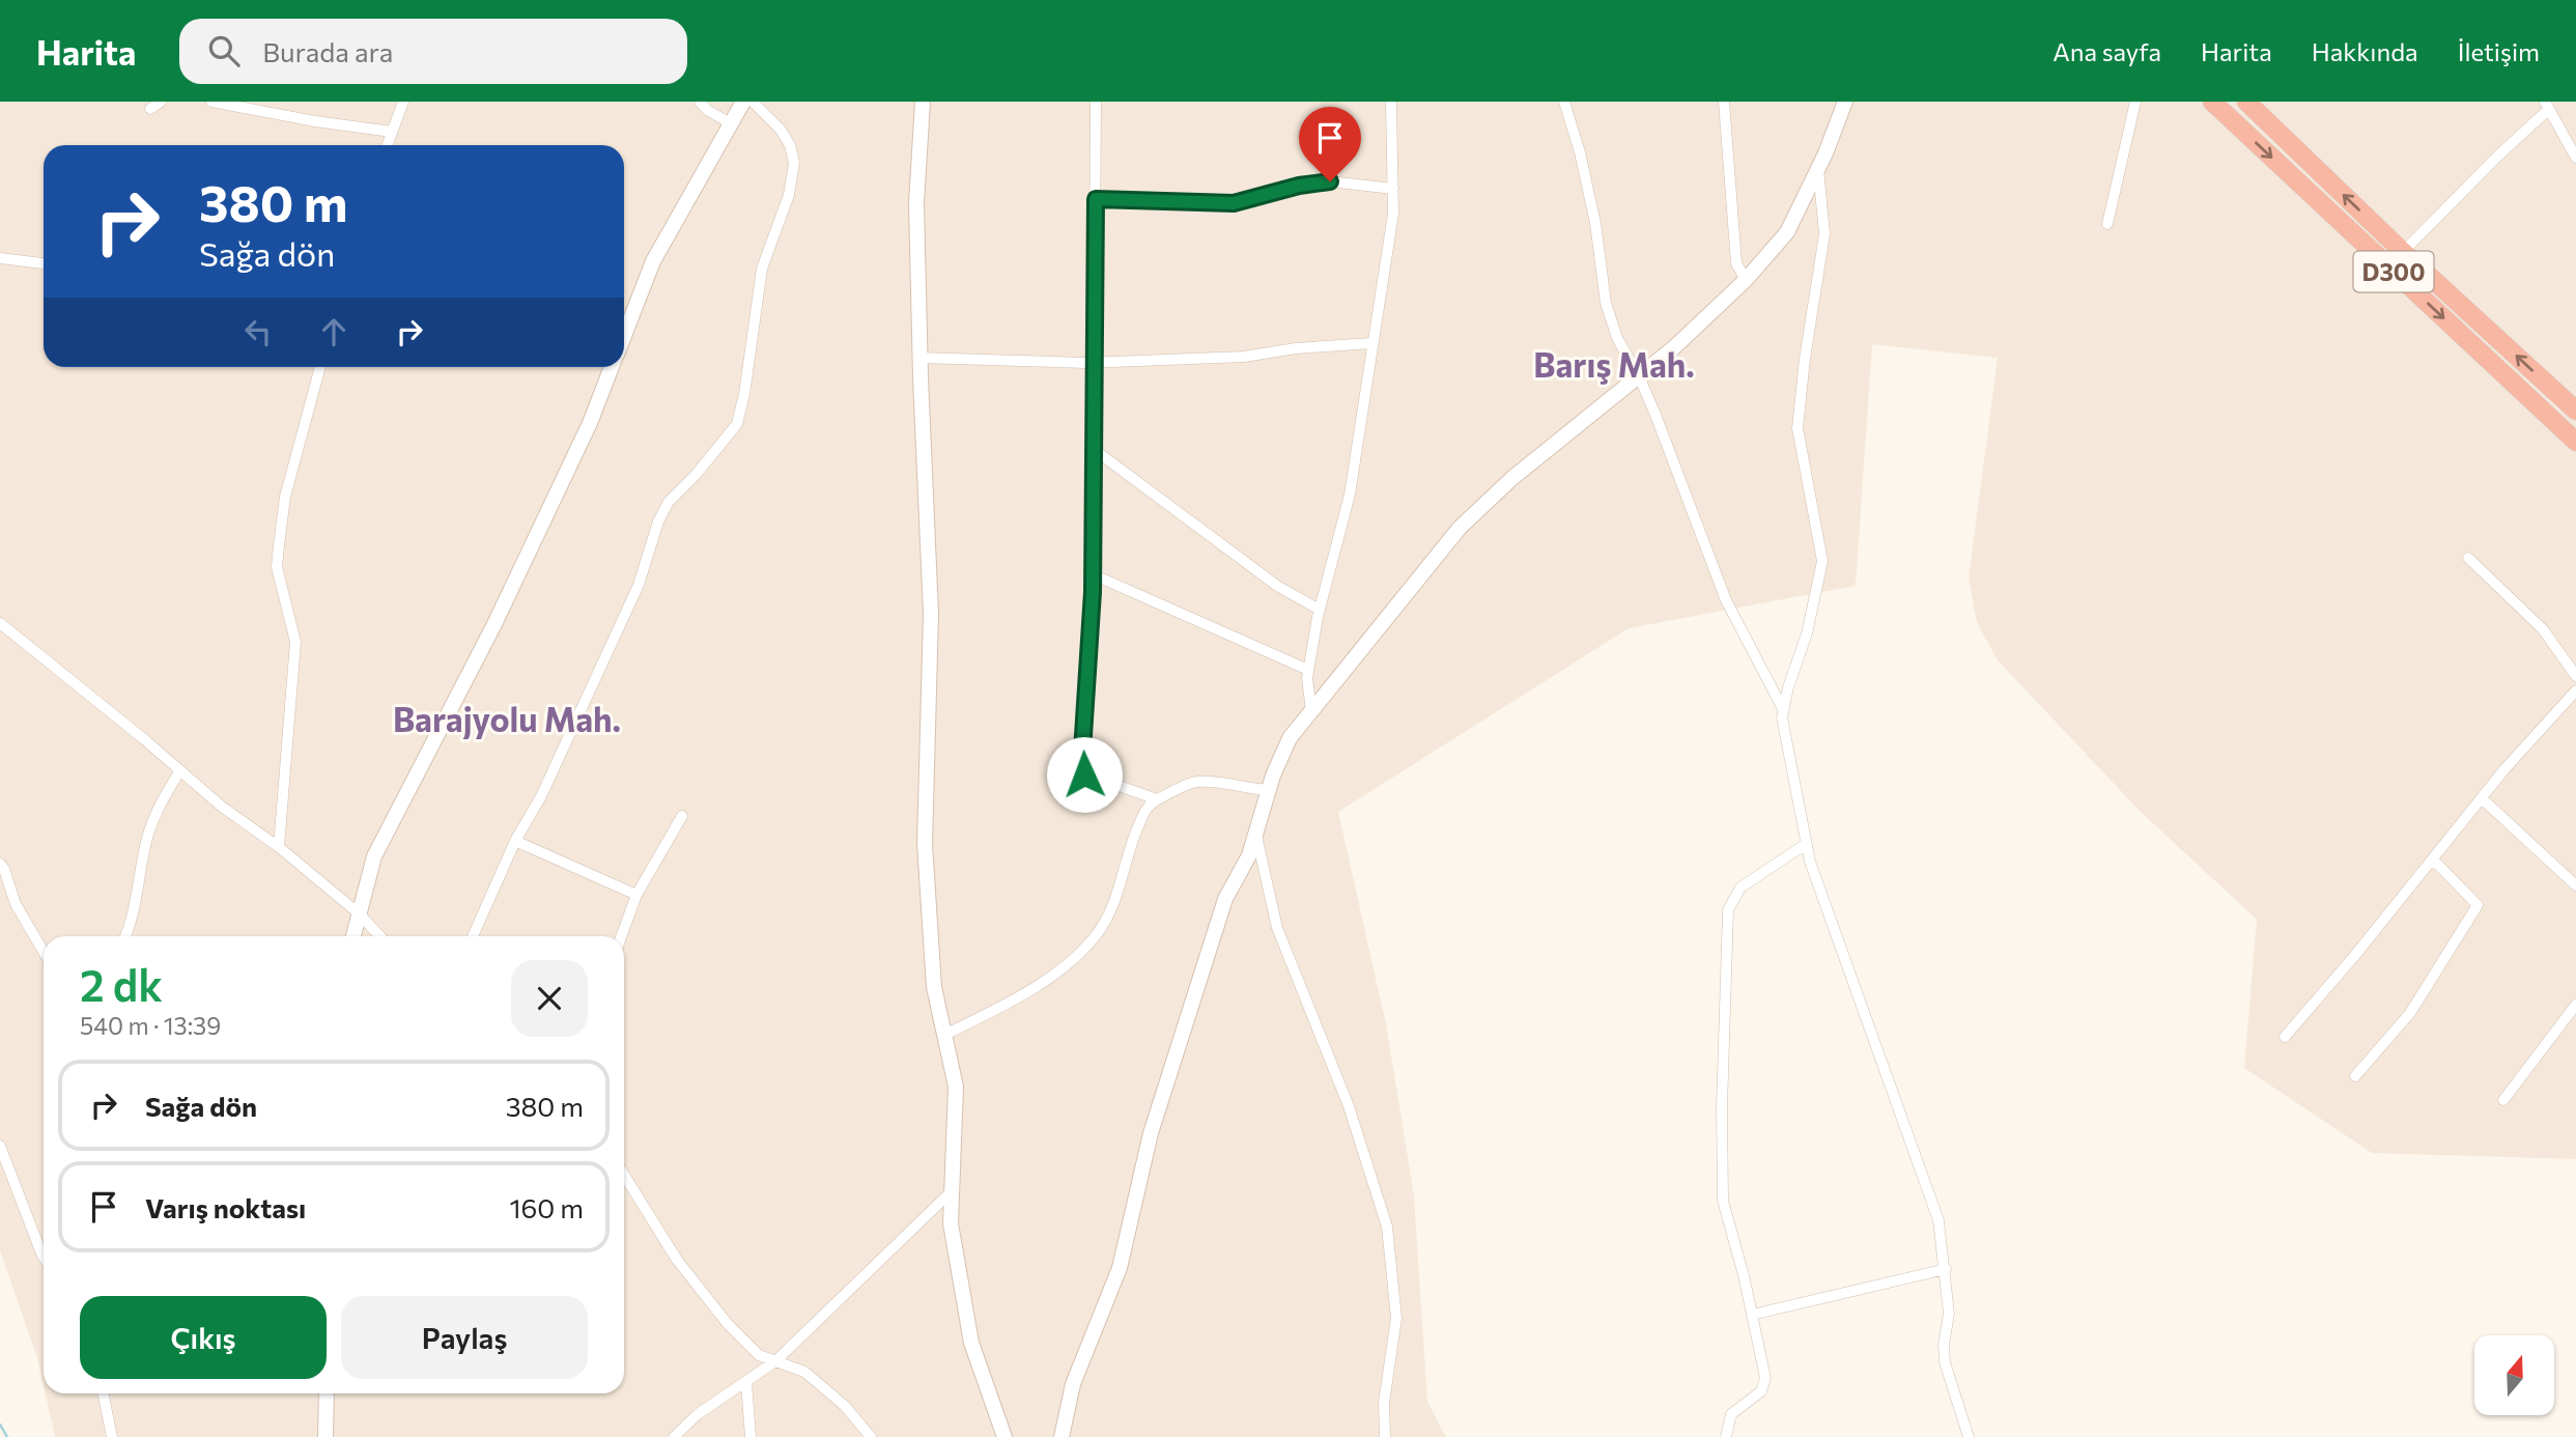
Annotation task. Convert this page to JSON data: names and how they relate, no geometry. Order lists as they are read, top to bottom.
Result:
{
  "streets": {
    "highway": ["D300"]
  },
  "districts": ["Barış Mah.", "Barajyolu Mah."],
  "north": "top",
  "page": {
    "header": "Harita",
    "search": "Burada ara",
    "nav": [
      "Ana sayfa",
      "Harita",
      "Hakkında",
      "İletişim"
    ],
    "turn": ["380 m", "Sağa dön"],
    "heading": ["2 dk", "540 m · 13:39"],
    "list": [
      {
        "name": "Sağa dön",
        "value": "380 m"
      },
      {
        "name": "Varış noktası",
        "value": "160 m"
      }
    ],
    "buttons": ["Çıkış", "Paylaş"]
  }
}
